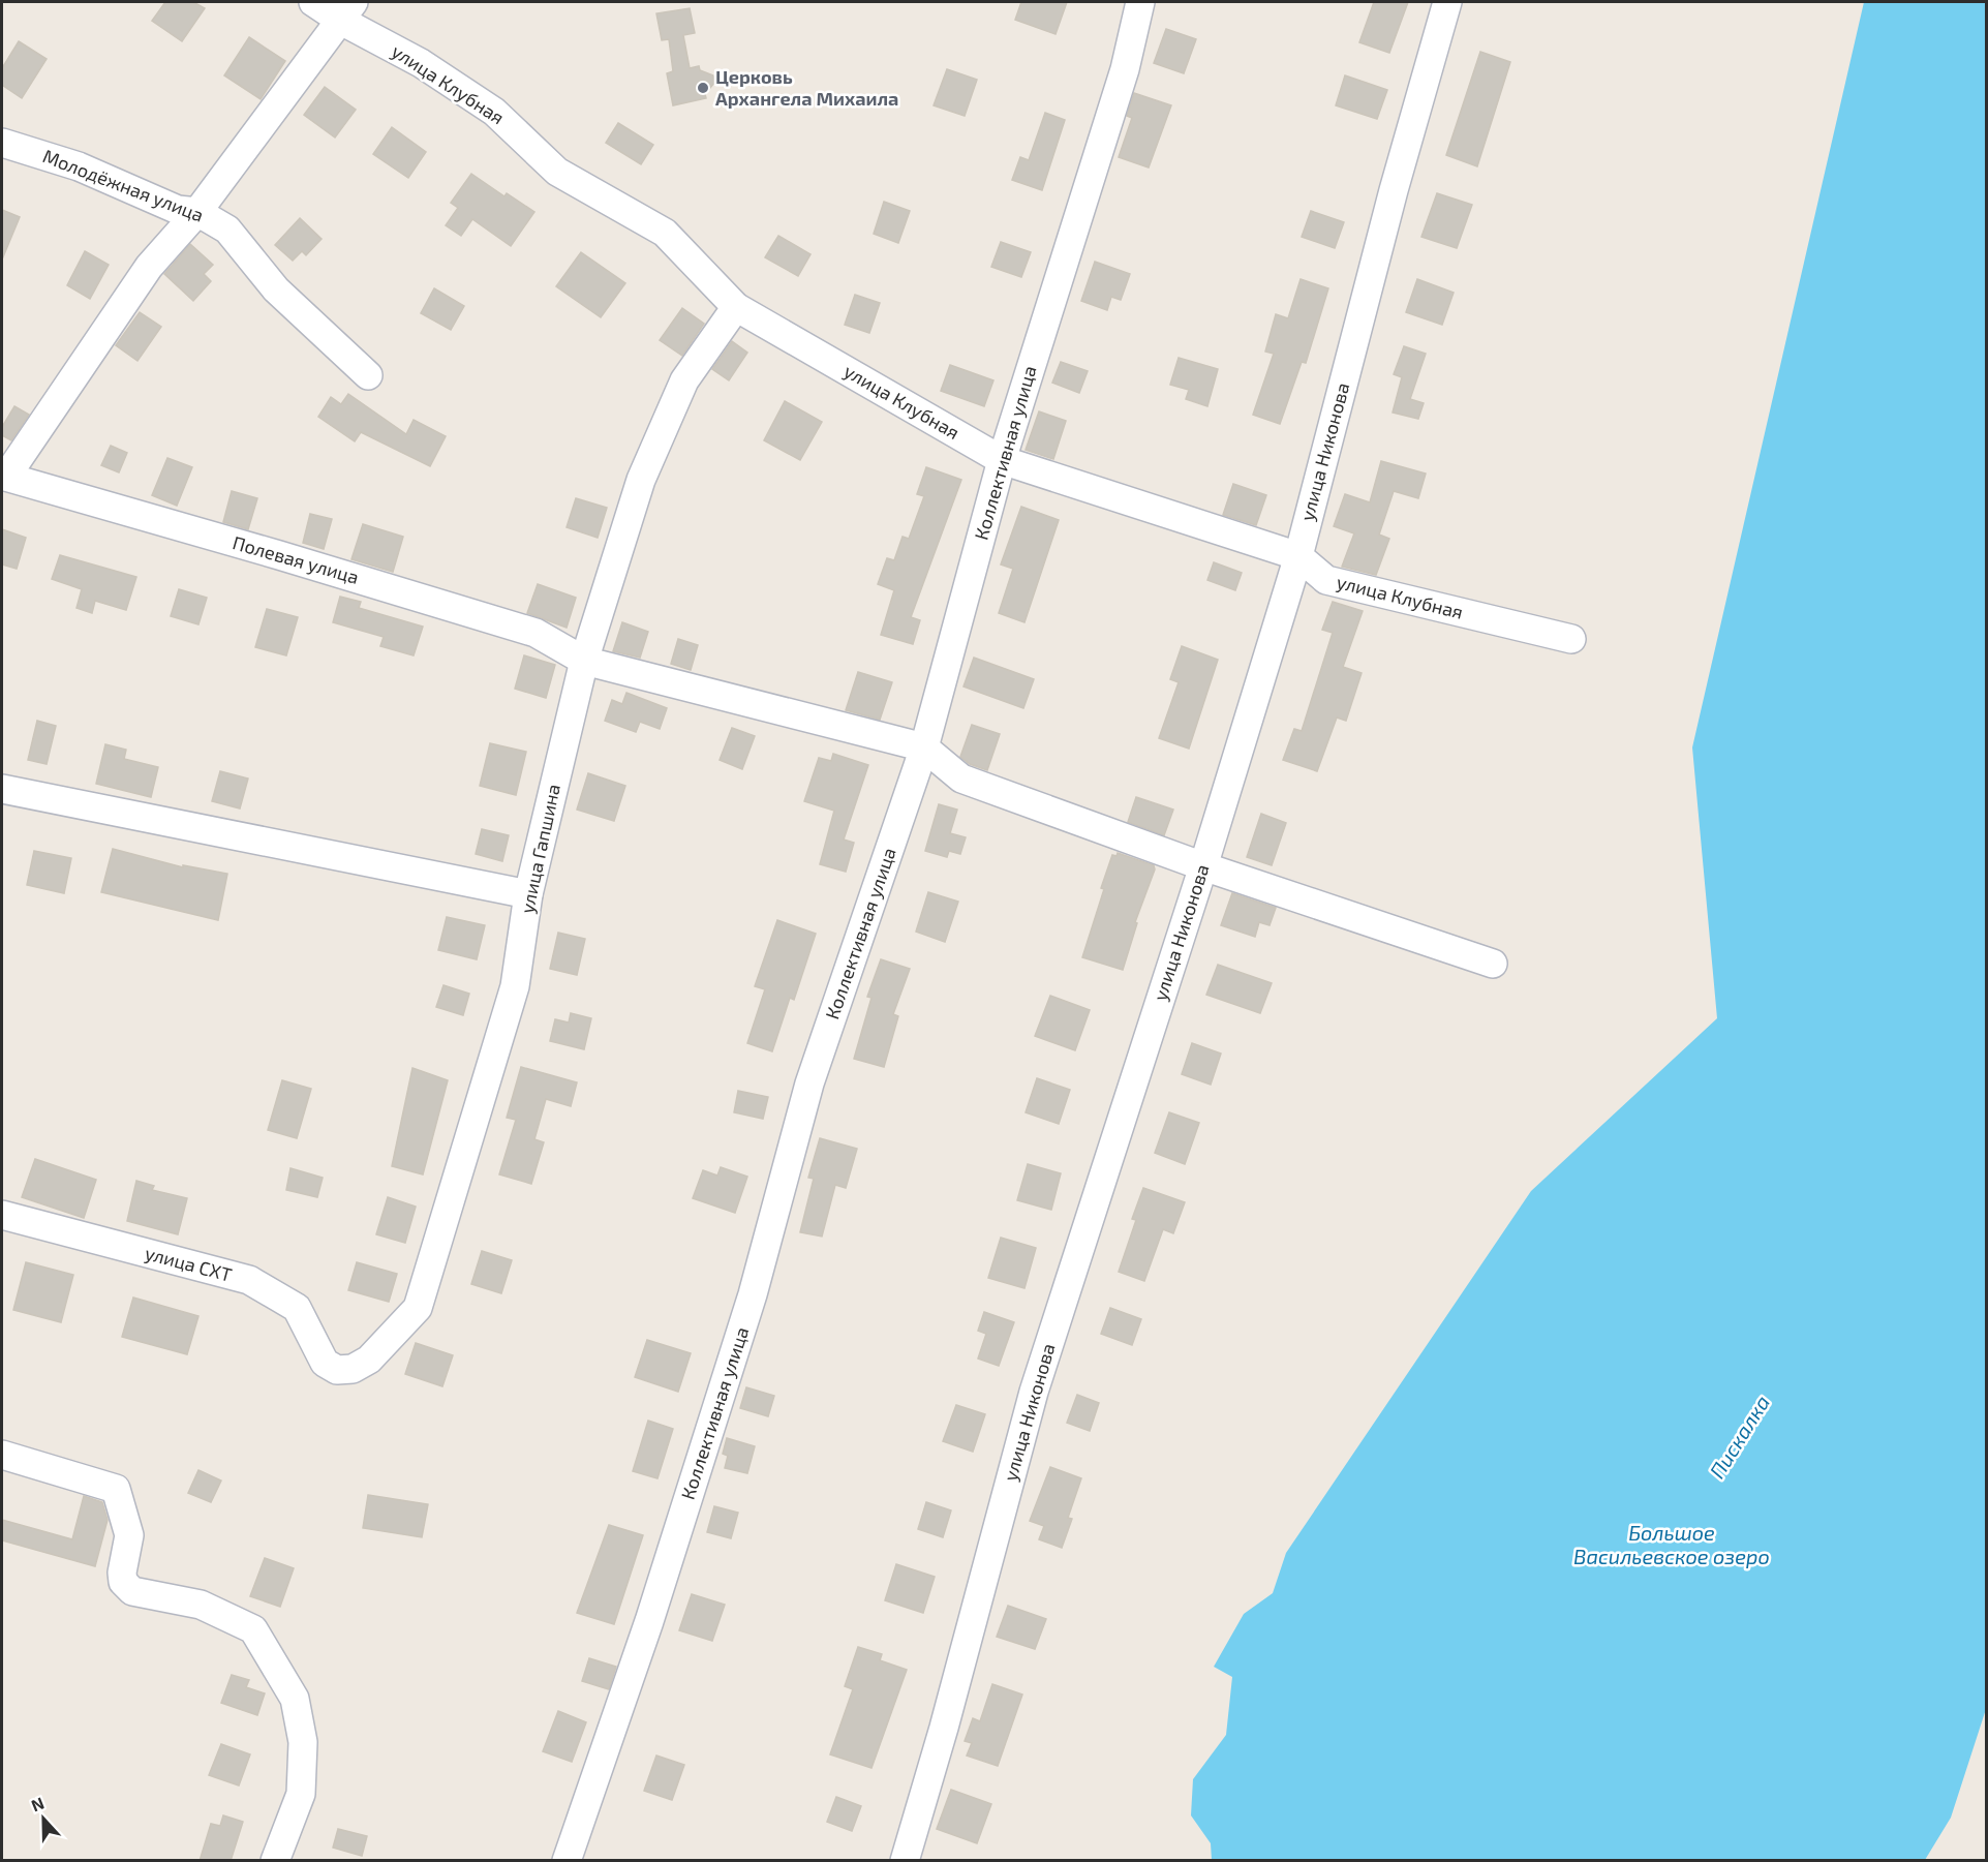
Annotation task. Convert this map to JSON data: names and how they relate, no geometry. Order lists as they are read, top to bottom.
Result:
{
  "streets": {
    "street": [
      "улица Клубная",
      "Молодёжная улица",
      "улица Никонова",
      "Коллективная улица",
      "Полевая улица",
      "улица Гапшина",
      "улица СХТ"
    ]
  },
  "crossings": [
    ["улица Клубная", "улица Никонова"],
    ["улица Клубная", "Коллективная улица"],
    ["улица Клубная", "улица Гапшина"],
    ["Коллективная улица", "Полевая улица"],
    ["Полевая улица", "улица Гапшина"],
    ["улица Гапшина", "улица СХТ"]
  ],
  "water": ["Пискалка", "Большое Васильевское озеро"],
  "places": ["Церковь Архангела Михаила"],
  "north": "top"
}
